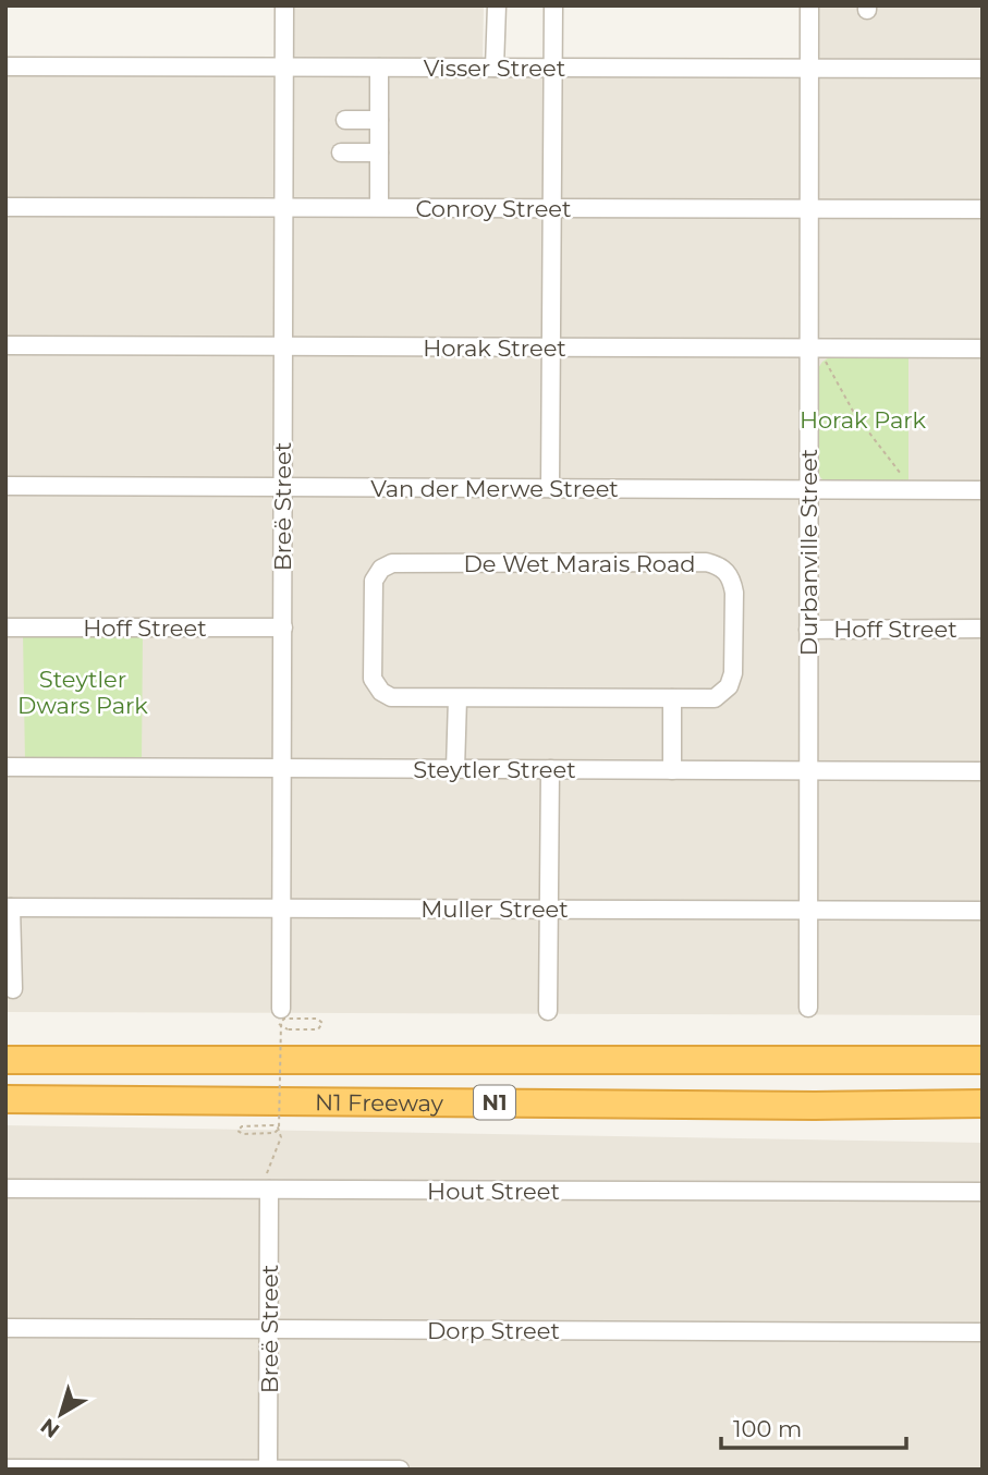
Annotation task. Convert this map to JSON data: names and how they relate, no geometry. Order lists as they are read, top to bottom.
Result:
{
  "streets": {
    "highway": ["N1 Freeway", "N1"],
    "street": [
      "Visser Street",
      "Conroy Street",
      "Horak Street",
      "Van der Merwe Street",
      "Breë Street",
      "Durbanville Street",
      "De Wet Marais Road",
      "Hoff Street",
      "Steytler Street",
      "Muller Street",
      "Hout Street",
      "Dorp Street"
    ]
  },
  "crossings": [
    ["Visser Street", "Breë Street"],
    ["Visser Street", "Durbanville Street"],
    ["Conroy Street", "Breë Street"],
    ["Conroy Street", "Durbanville Street"],
    ["Horak Street", "Breë Street"],
    ["Horak Street", "Durbanville Street"],
    ["Van der Merwe Street", "Breë Street"],
    ["Van der Merwe Street", "Durbanville Street"],
    ["Breë Street", "Hoff Street"],
    ["Breë Street", "Steytler Street"],
    ["Breë Street", "Muller Street"],
    ["Breë Street", "Hout Street"],
    ["Breë Street", "Dorp Street"],
    ["Durbanville Street", "Hoff Street"],
    ["Durbanville Street", "Steytler Street"],
    ["Durbanville Street", "Muller Street"]
  ],
  "parks": ["Horak Park", "Steytler Dwars Park"],
  "scale_bar": "100 m",
  "north": "bottom left"
}
